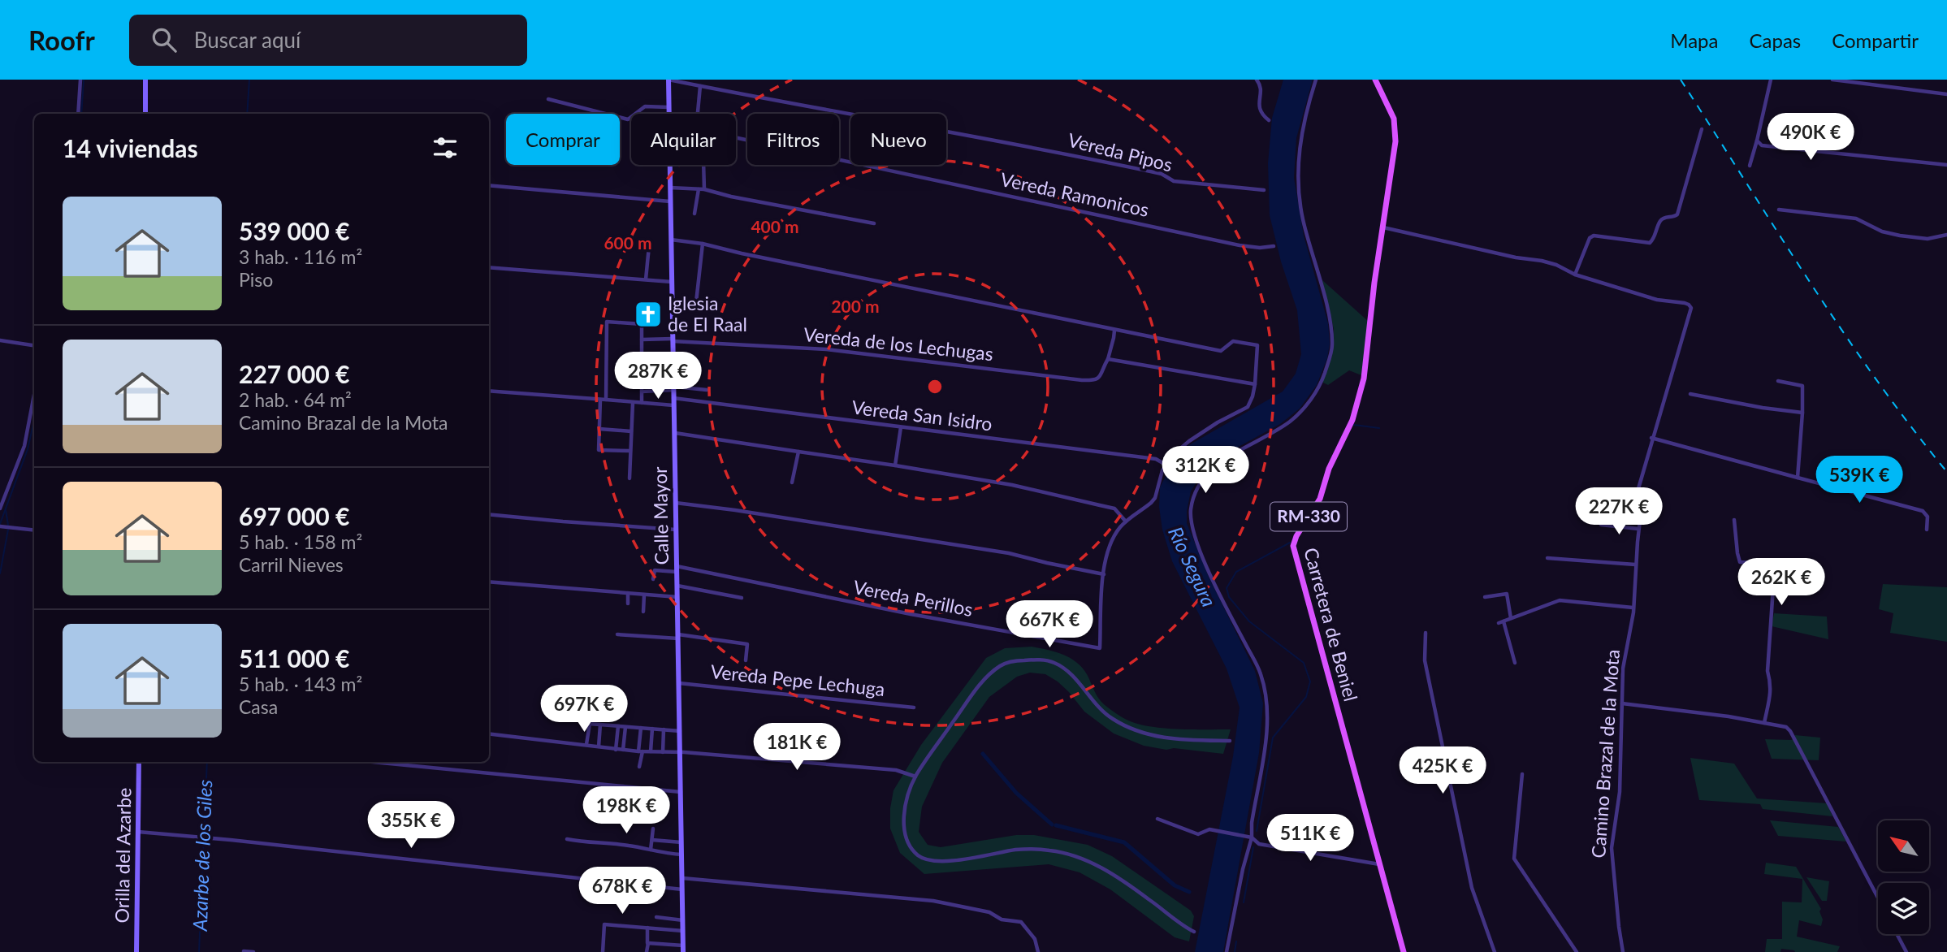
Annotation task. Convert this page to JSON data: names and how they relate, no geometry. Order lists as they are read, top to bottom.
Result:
{
  "streets": {
    "main road": [
      "Calle Mayor",
      "RM-330",
      "Carretera de Beniel",
      "Orilla del Azarbe"
    ],
    "street": [
      "Vereda Pipos",
      "Vereda Ramonicos",
      "Vereda de los Lechugas",
      "Vereda San Isidro",
      "Vereda Perillos",
      "Vereda Pepe Lechuga",
      "Camino Brazal de la Mota"
    ]
  },
  "crossings": [
    ["Vereda Pipos", "Calle Mayor"],
    ["Vereda de los Lechugas", "Calle Mayor"],
    ["Vereda San Isidro", "Calle Mayor"],
    ["Vereda San Isidro", "Vereda Perillos"],
    ["Calle Mayor", "Vereda Perillos"],
    ["Calle Mayor", "Vereda Pepe Lechuga"],
    ["Carretera de Beniel", "Camino Brazal de la Mota"]
  ],
  "water": ["Río Segura", "Azarbe de los Giles"],
  "places": {
    "church": ["Iglesia de El Raal"]
  },
  "north": "top left",
  "page": {
    "header": "Roofr",
    "search": "Buscar aquí",
    "nav": ["Mapa", "Capas", "Compartir"],
    "price": [
      "490K €",
      "287K €",
      "312K €",
      "539K €",
      "227K €",
      "262K €",
      "667K €",
      "697K €",
      "181K €",
      "425K €",
      "198K €",
      "355K €",
      "511K €",
      "678K €"
    ],
    "chip": [
      "Comprar",
      "Alquilar",
      "Filtros",
      "Nuevo"
    ],
    "heading": "14 viviendas",
    "list": [
      {
        "name": "539 000 €",
        "note": "3 hab. · 116 m² · Piso"
      },
      {
        "name": "227 000 €",
        "note": "2 hab. · 64 m² · Camino Brazal de la Mota"
      },
      {
        "name": "697 000 €",
        "note": "5 hab. · 158 m² · Carril Nieves"
      },
      {
        "name": "511 000 €",
        "note": "5 hab. · 143 m² · Casa"
      }
    ]
  },
  "rings": ["400 m", "600 m", "200 m"]
}
